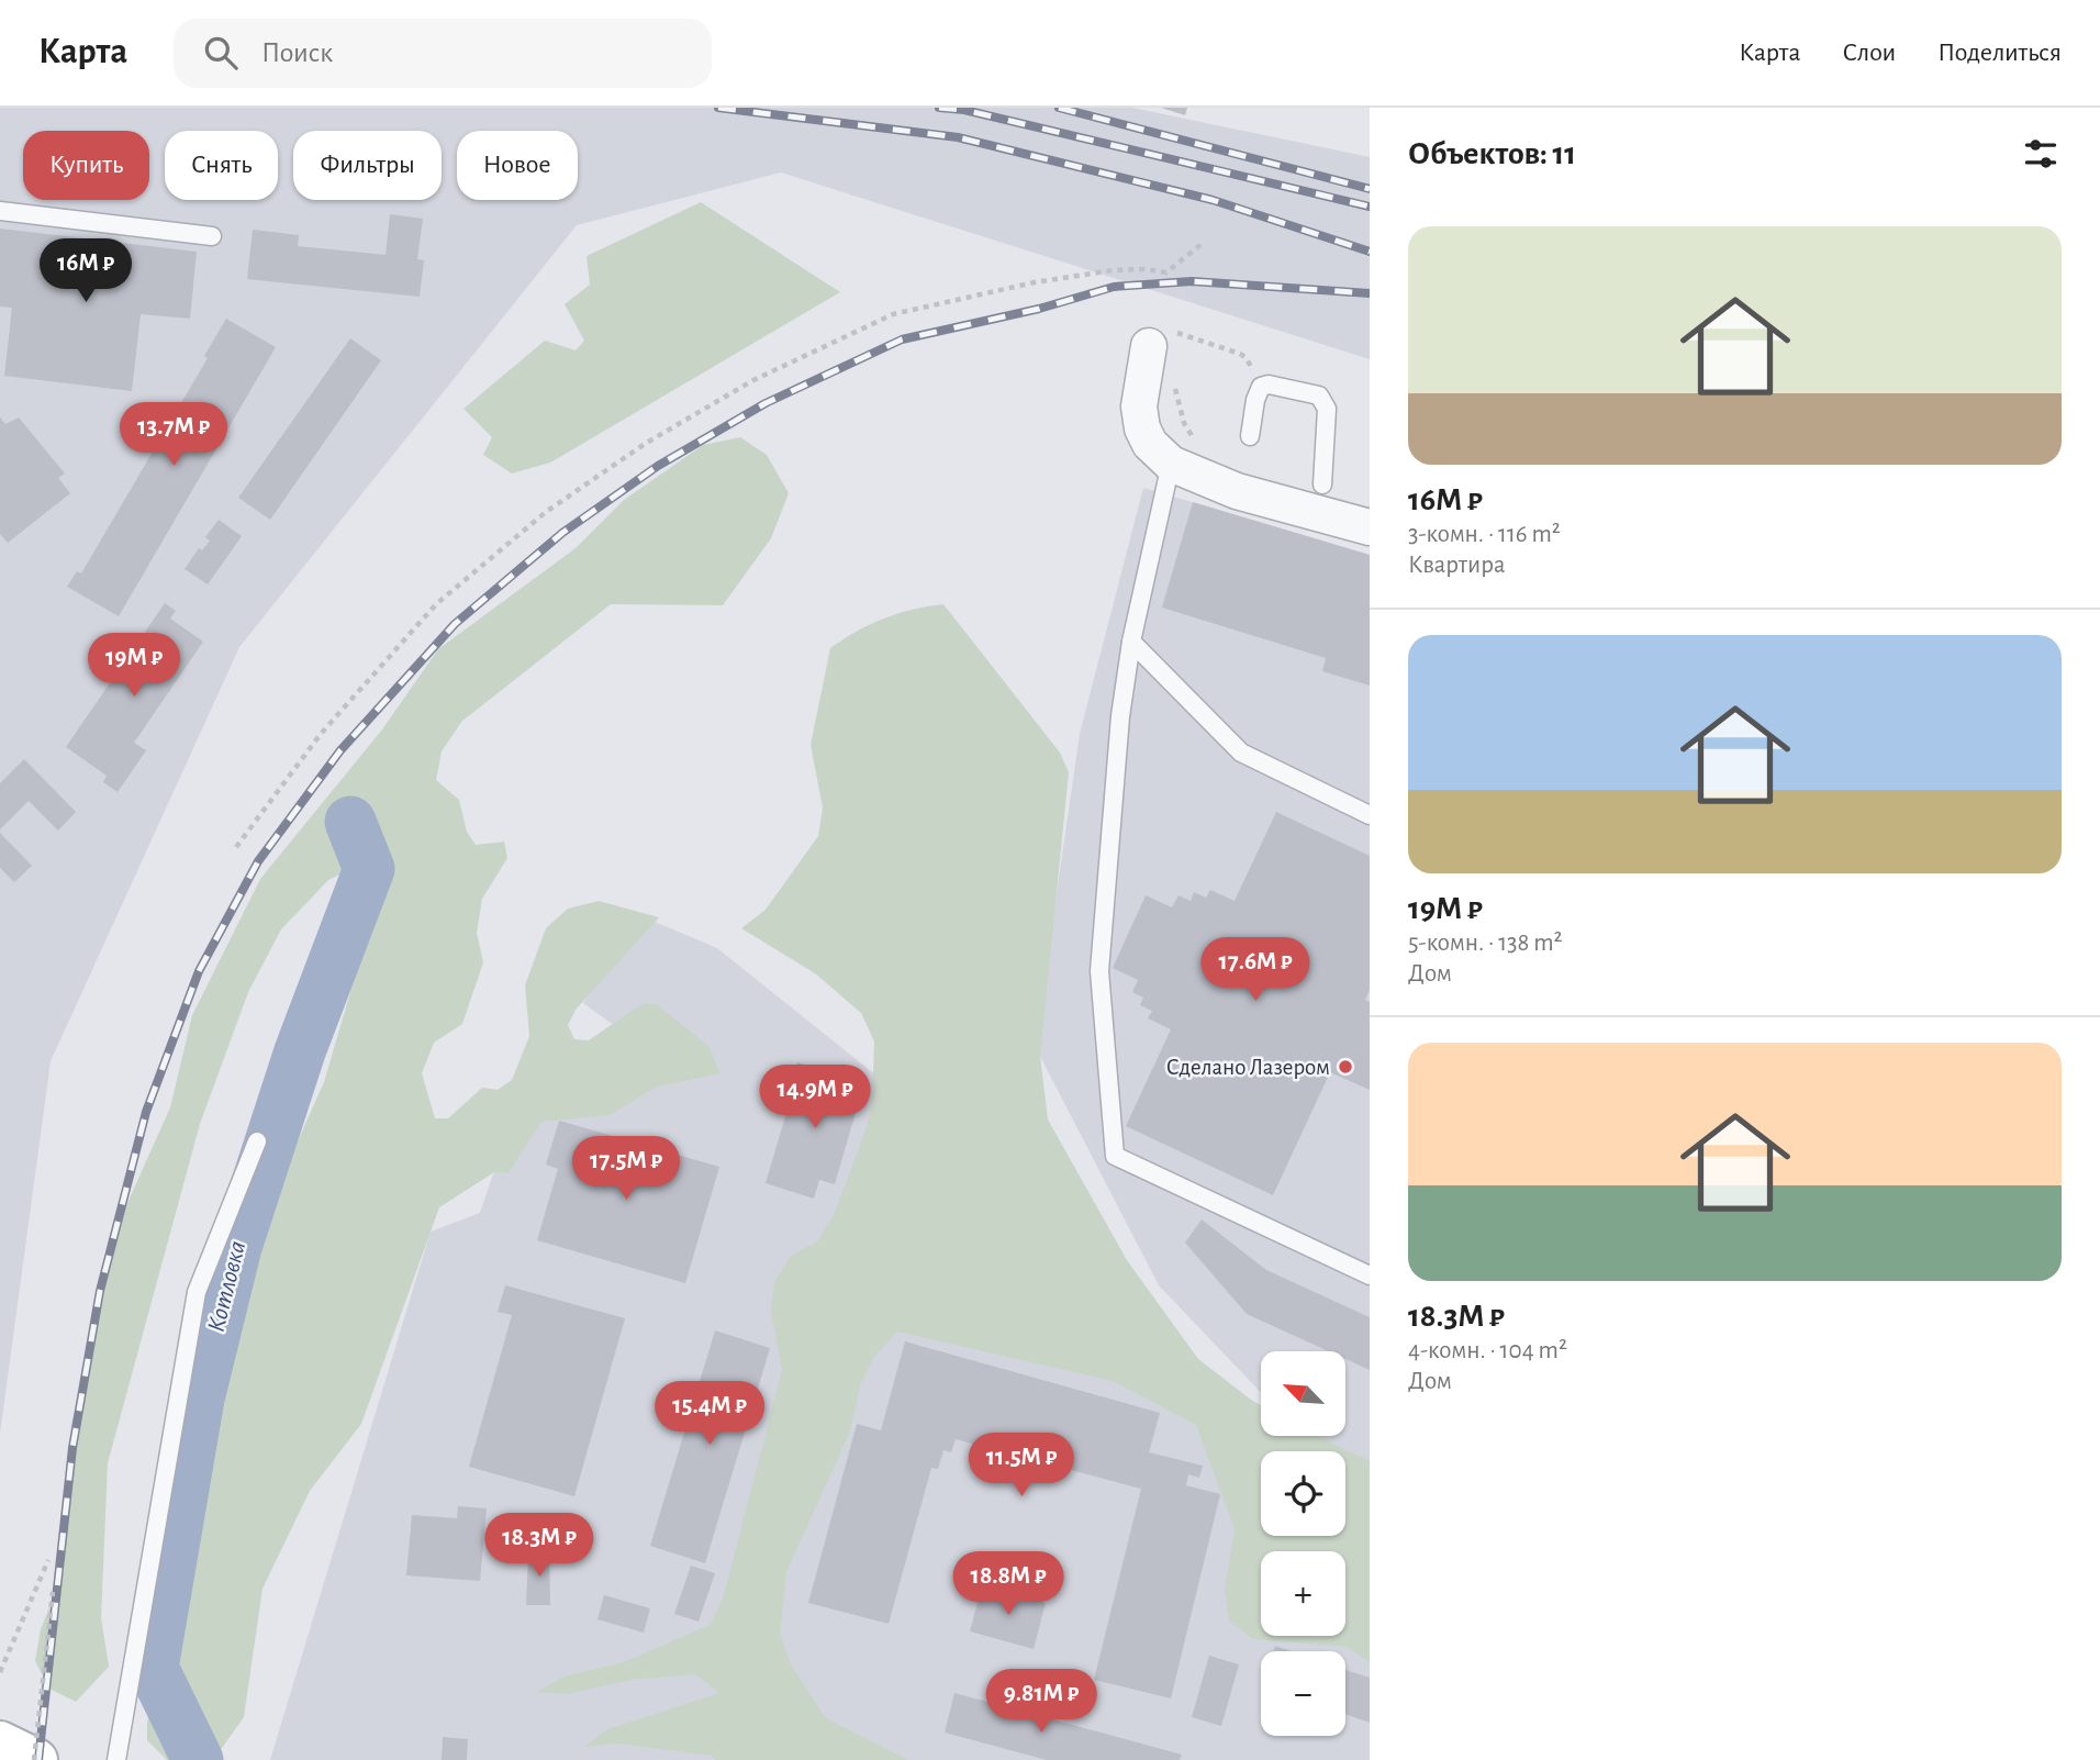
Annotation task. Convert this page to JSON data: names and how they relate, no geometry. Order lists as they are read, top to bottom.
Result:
{
  "water": ["Котловка"],
  "places": ["Сделано Лазером"],
  "north": "top left",
  "page": {
    "header": "Карта",
    "search": "Поиск",
    "nav": ["Карта", "Слои", "Поделиться"],
    "heading": "Объектов: 11",
    "chip": [
      "Купить",
      "Снять",
      "Фильтры",
      "Новое"
    ],
    "list": [
      {
        "name": "16M ₽",
        "note": "3-комн. · 116 m² · Квартира"
      },
      {
        "name": "19M ₽",
        "note": "5-комн. · 138 m² · Дом"
      },
      {
        "name": "18.3M ₽",
        "note": "4-комн. · 104 m² · Дом"
      }
    ],
    "price": [
      "16M ₽",
      "13.7M ₽",
      "19M ₽",
      "17.6M ₽",
      "14.9M ₽",
      "17.5M ₽",
      "15.4M ₽",
      "11.5M ₽",
      "18.3M ₽",
      "18.8M ₽",
      "9.81M ₽"
    ],
    "map_buttons": ["+", "−"]
  }
}
